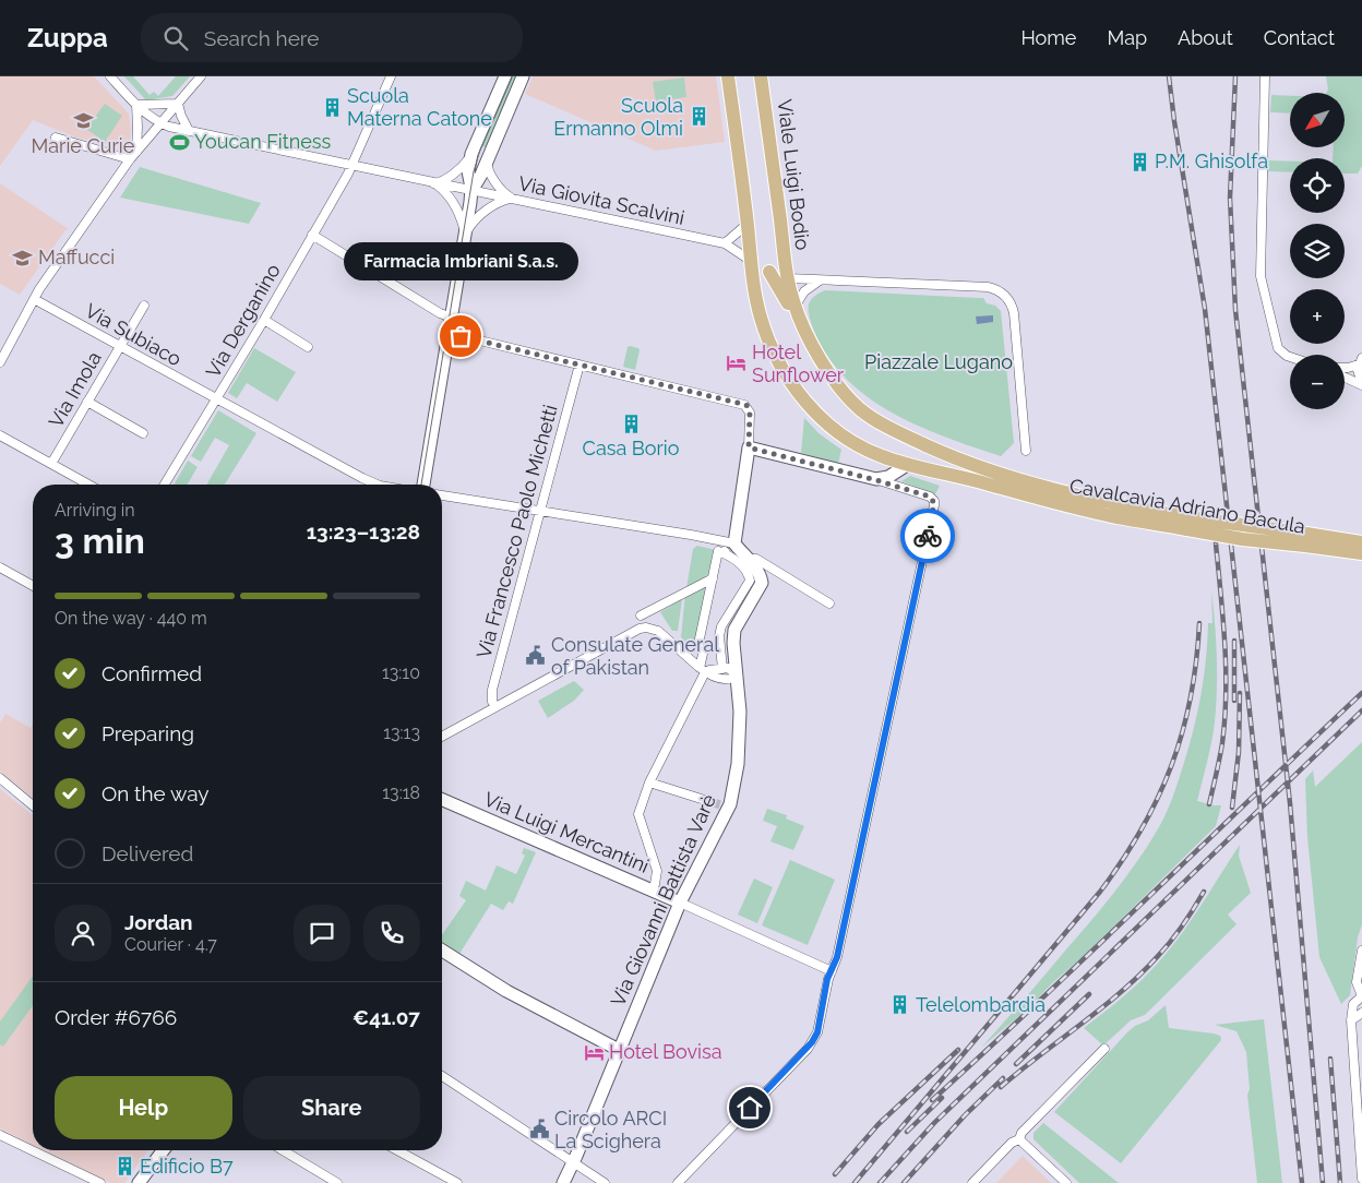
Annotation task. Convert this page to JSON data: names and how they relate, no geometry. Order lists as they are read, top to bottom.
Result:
{
  "streets": {
    "main road": ["Viale Luigi Bodio", "Cavalcavia Adriano Bacula"],
    "street": [
      "Via Giovita Scalvini",
      "Via Derganino",
      "Via Subiaco",
      "Via Imola",
      "Via Francesco Paolo Michetti",
      "Via Luigi Mercantini",
      "Via Giovanni Battista Varè"
    ]
  },
  "crossings": [
    ["Via Giovita Scalvini", "Via Derganino"],
    ["Via Derganino", "Via Subiaco"],
    ["Via Subiaco", "Via Imola"],
    ["Via Luigi Mercantini", "Via Giovanni Battista Varè"]
  ],
  "parks": ["Piazzale Lugano"],
  "places": {
    "building": [
      "Scuola Materna Catone",
      "Scuola Ermanno Olmi",
      "P.M. Ghisolfa",
      "Casa Borio",
      "Telelombardia",
      "Edificio B7"
    ],
    "school or university": ["Marie Curie", "Maffucci"],
    "sports": ["Youcan Fitness"],
    "other": ["Farmacia Imbriani S.a.s."],
    "hotel": ["Hotel Sunflower", "Hotel Bovisa"],
    "public building": ["Consulate General of Pakistan", "Circolo ARCI La Scighera"]
  },
  "north": "bottom left",
  "page": {
    "header": "Zuppa",
    "search": "Search here",
    "nav": [
      "Home",
      "Map",
      "About",
      "Contact"
    ],
    "map_buttons": ["+", "−"],
    "bubble": "Farmacia Imbriani S.a.s.",
    "heading": ["3 min", "Arriving in", "13:23–13:28"],
    "panel": [
      "Jordan",
      "Courier · 4.7",
      "Order #6766",
      "€41.07"
    ],
    "bar": "On the way · 440 m",
    "list": [
      ["Confirmed", "13:10"],
      ["Preparing", "13:13"],
      ["On the way", "13:18"],
      "Delivered"
    ],
    "buttons": ["Help", "Share"]
  }
}
